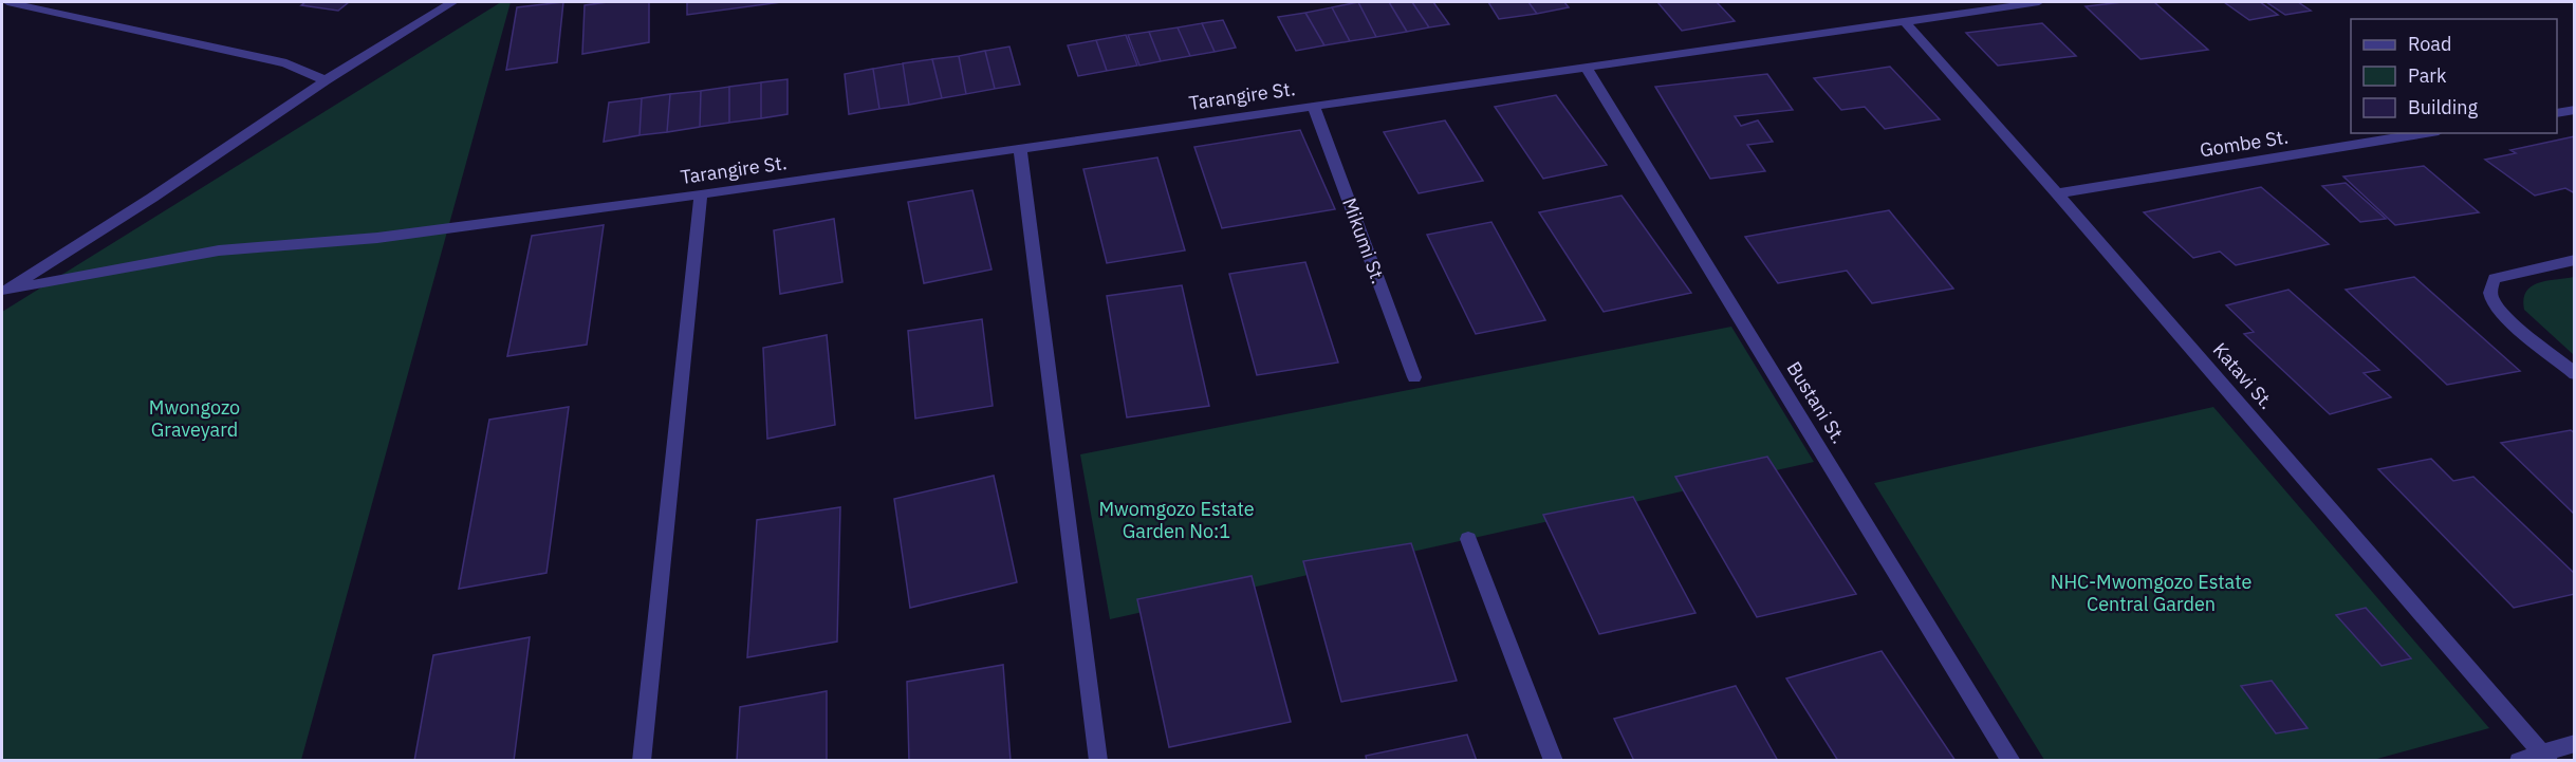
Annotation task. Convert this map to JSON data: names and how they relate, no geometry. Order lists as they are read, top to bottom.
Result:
{
  "streets": {
    "street": [
      "Tarangire St.",
      "Gombe St.",
      "Mikumi St.",
      "Katavi St.",
      "Bustani St."
    ]
  },
  "crossings": [
    ["Tarangire St.", "Mikumi St."],
    ["Tarangire St.", "Katavi St."],
    ["Tarangire St.", "Bustani St."],
    ["Gombe St.", "Katavi St."]
  ],
  "parks": ["Mwongozo Graveyard", "Mwomgozo Estate Garden No:1", "NHC-Mwomgozo Estate Central Garden"],
  "legend": ["Road", "Park", "Building"]
}
